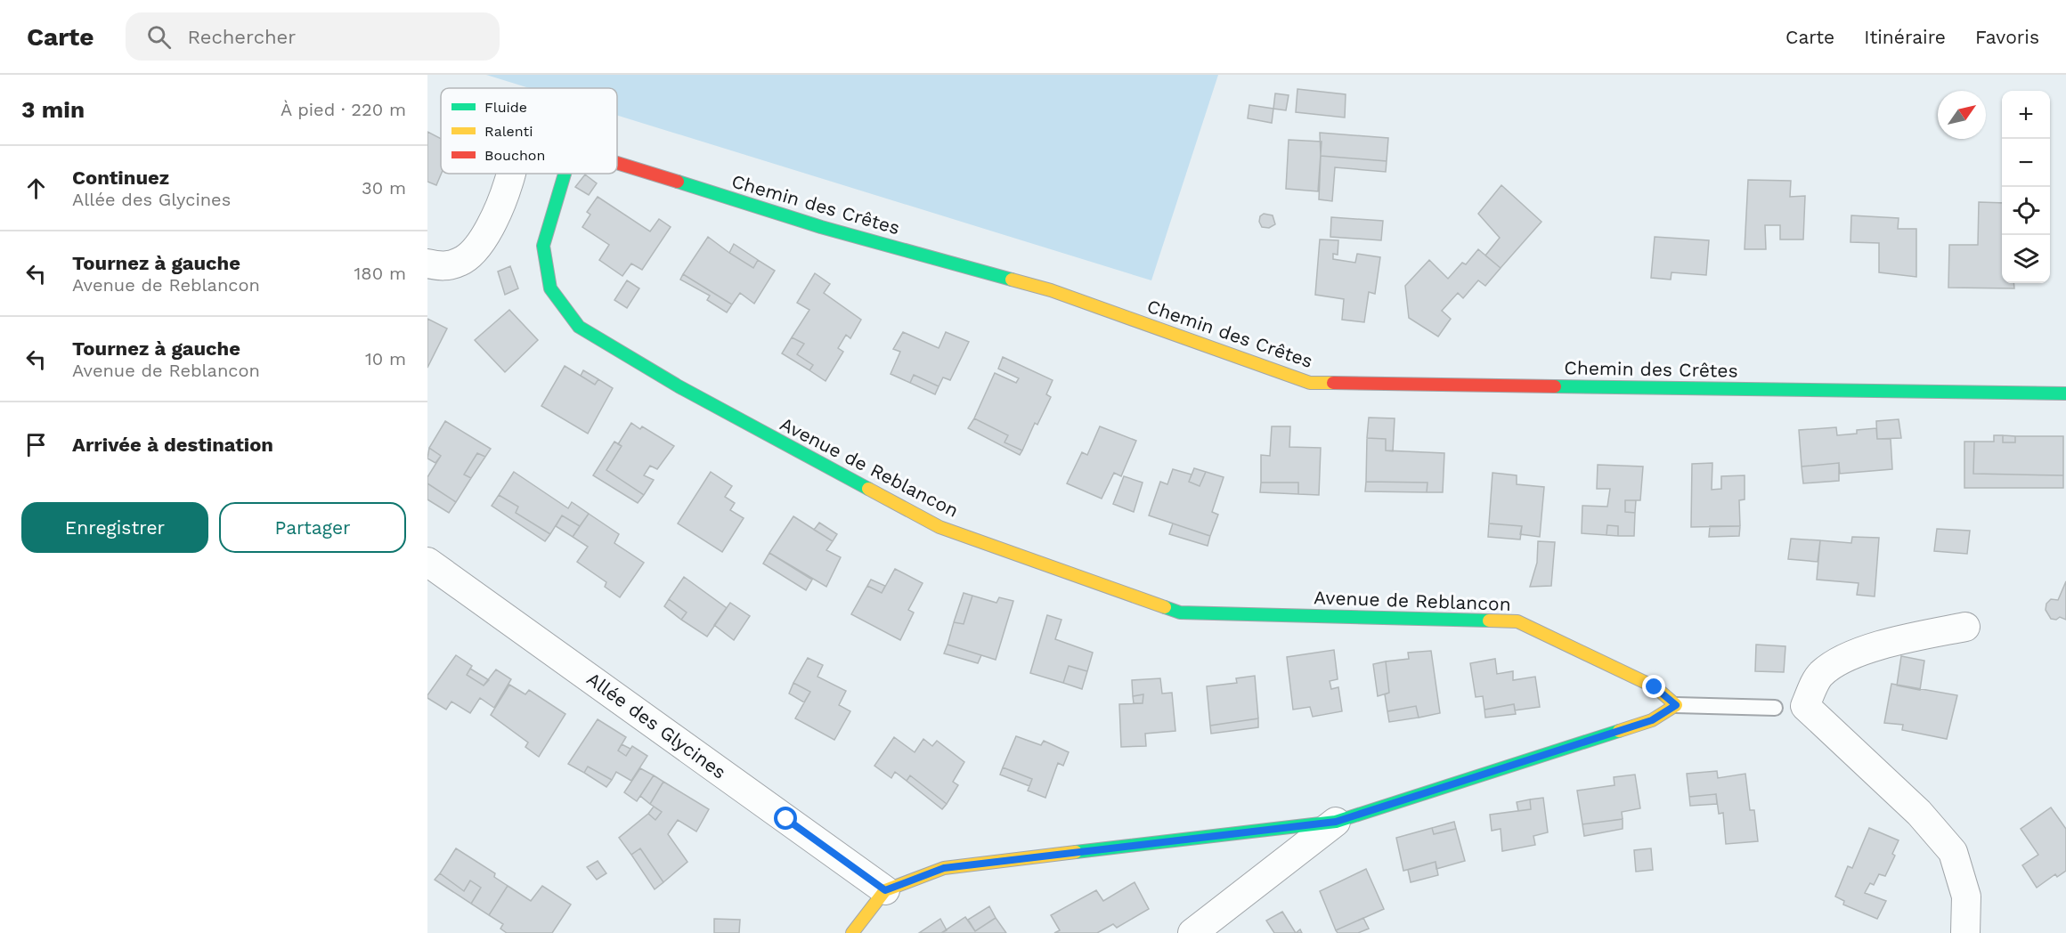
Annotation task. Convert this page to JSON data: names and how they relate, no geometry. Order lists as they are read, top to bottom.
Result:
{
  "streets": {
    "street": ["Chemin des Crêtes", "Avenue de Reblancon", "Allée des Glycines"]
  },
  "legend": ["Fluide", "Ralenti", "Bouchon"],
  "north": "top right",
  "page": {
    "header": "Carte",
    "search": "Rechercher",
    "nav": ["Carte", "Itinéraire", "Favoris"],
    "heading": ["3 min", "À pied · 220 m"],
    "map_buttons": ["+", "−"],
    "list": [
      ["Continuez", "Allée des Glycines", "30 m"],
      ["Tournez à gauche", "Avenue de Reblancon", "180 m"],
      ["Tournez à gauche", "Avenue de Reblancon", "10 m"],
      "Arrivée à destination"
    ],
    "buttons": ["Enregistrer", "Partager"]
  }
}
